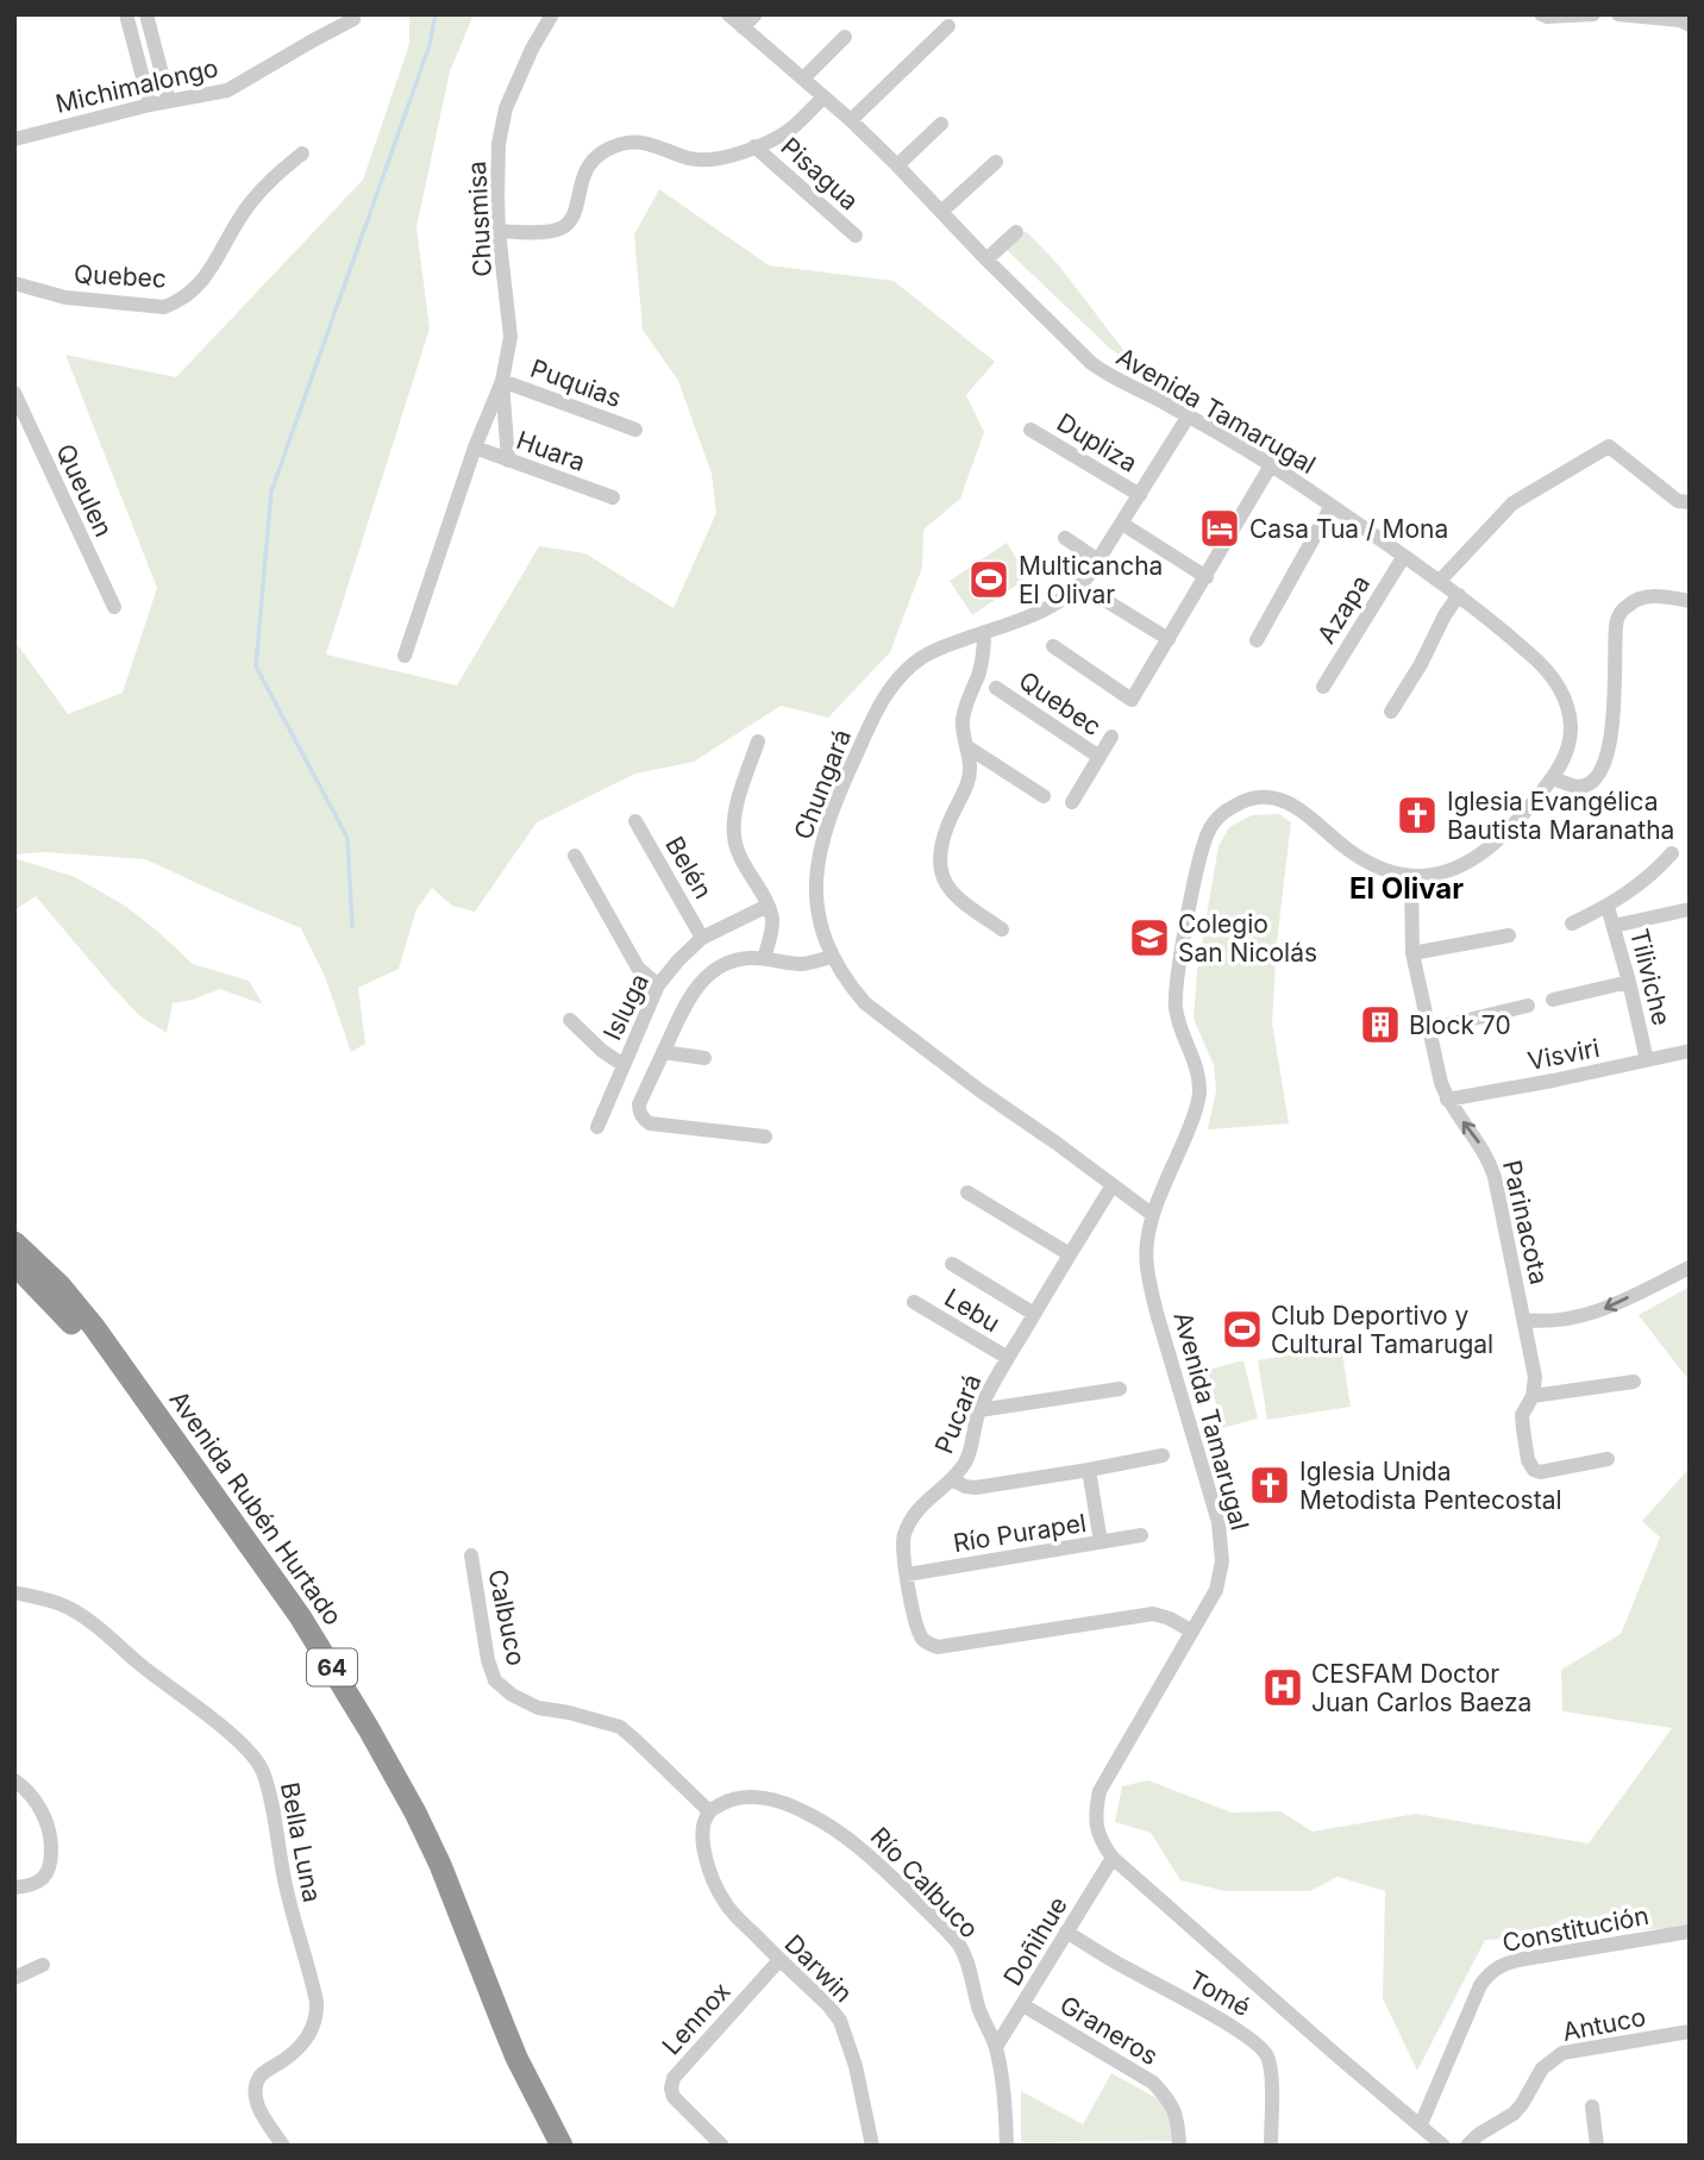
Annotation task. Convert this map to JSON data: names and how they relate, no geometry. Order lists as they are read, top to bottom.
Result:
{
  "streets": {
    "highway": ["Avenida Rubén Hurtado", "64"],
    "street": [
      "Michimalongo",
      "Pisagua",
      "Chusmisa",
      "Quebec",
      "Puquias",
      "Avenida Tamarugal",
      "Dupliza",
      "Huara",
      "Queulen",
      "Azapa",
      "Chungará",
      "Belén",
      "Tiliviche",
      "Isluga",
      "Visviri",
      "Parinacota",
      "Lebu",
      "Pucará",
      "Río Purapel",
      "Calbuco",
      "Bella Luna",
      "Río Calbuco",
      "Constitución",
      "Doñihue",
      "Darwin",
      "Tomé",
      "Lennox",
      "Antuco",
      "Graneros"
    ]
  },
  "crossings": [
    ["Chusmisa", "Puquias"],
    ["Chusmisa", "Huara"],
    ["Avenida Tamarugal", "Azapa"],
    ["Avenida Tamarugal", "Chungará"],
    ["Avenida Tamarugal", "Parinacota"],
    ["Avenida Tamarugal", "Pucará"],
    ["Avenida Tamarugal", "Constitución"],
    ["Avenida Tamarugal", "Doñihue"],
    ["Dupliza", "Chungará"],
    ["Chungará", "Isluga"],
    ["Chungará", "Pucará"],
    ["Belén", "Isluga"],
    ["Tiliviche", "Visviri"],
    ["Visviri", "Parinacota"],
    ["Lebu", "Pucará"],
    ["Pucará", "Río Purapel"],
    ["Calbuco", "Río Calbuco"],
    ["Calbuco", "Darwin"],
    ["Río Calbuco", "Doñihue"],
    ["Río Calbuco", "Darwin"],
    ["Doñihue", "Tomé"],
    ["Doñihue", "Graneros"],
    ["Darwin", "Lennox"]
  ],
  "districts": ["El Olivar"],
  "places": {
    "hotel": ["Casa Tua / Mona"],
    "sports": ["Multicancha El Olivar", "Club Deportivo y Cultural Tamarugal"],
    "church": ["Iglesia Evangélica Bautista Maranatha", "Iglesia Unida Metodista Pentecostal"],
    "school or university": ["Colegio San Nicolás"],
    "building": ["Block 70"],
    "hospital": ["CESFAM Doctor Juan Carlos Baeza"]
  }
}
